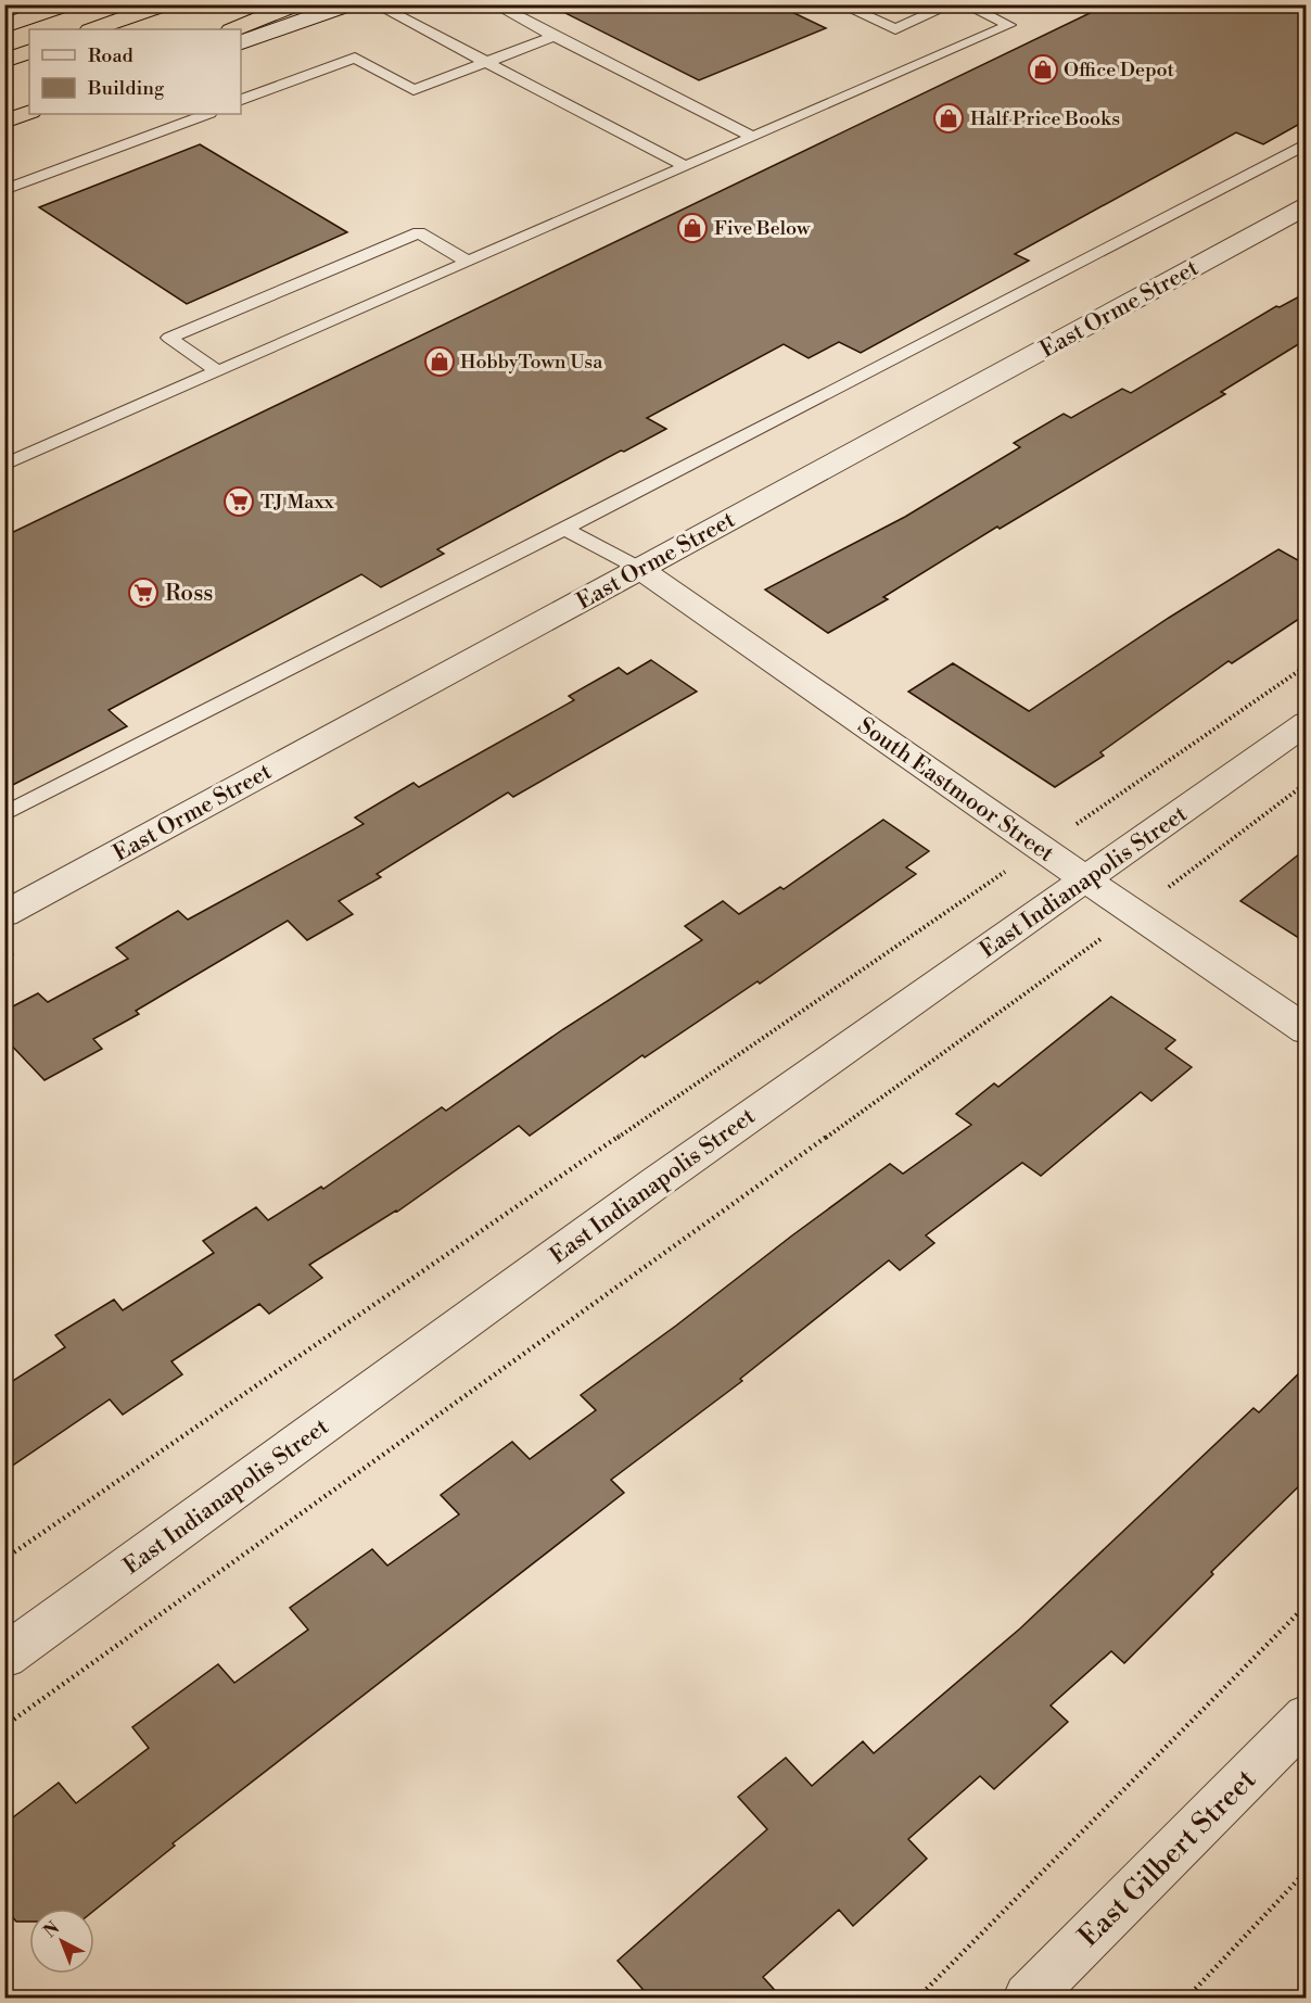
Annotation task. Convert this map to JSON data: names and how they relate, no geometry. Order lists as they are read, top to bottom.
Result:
{
  "streets": {
    "street": [
      "East Orme Street",
      "South Eastmoor Street",
      "East Indianapolis Street",
      "East Gilbert Street"
    ]
  },
  "crossings": [
    ["East Orme Street", "South Eastmoor Street"],
    ["South Eastmoor Street", "East Indianapolis Street"]
  ],
  "places": {
    "shop": [
      "Office Depot",
      "Half Price Books",
      "Five Below",
      "HobbyTown Usa"
    ],
    "supermarket": ["TJ Maxx", "Ross"]
  },
  "legend": ["Road", "Building"],
  "north": "top left"
}
